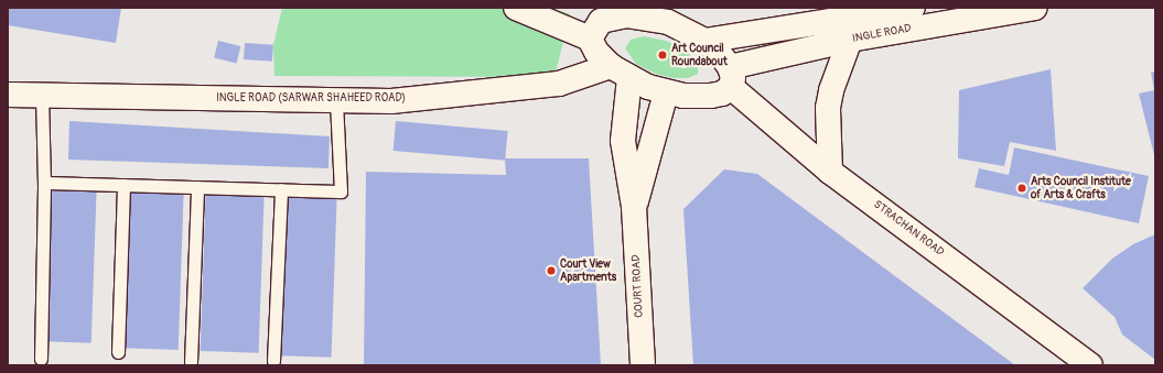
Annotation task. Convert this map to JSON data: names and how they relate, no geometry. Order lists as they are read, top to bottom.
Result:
{
  "streets": {
    "main road": [
      "INGLE ROAD",
      "INGLE ROAD (SARWAR SHAHEED ROAD)",
      "STRACHAN ROAD",
      "COURT ROAD"
    ]
  },
  "crossings": [
    ["INGLE ROAD", "STRACHAN ROAD"],
    ["INGLE ROAD (SARWAR SHAHEED ROAD)", "COURT ROAD"]
  ],
  "places": ["Art Council Roundabout", "Arts Council Institute of Arts & Crafts", "Court View Apartments"]
}
